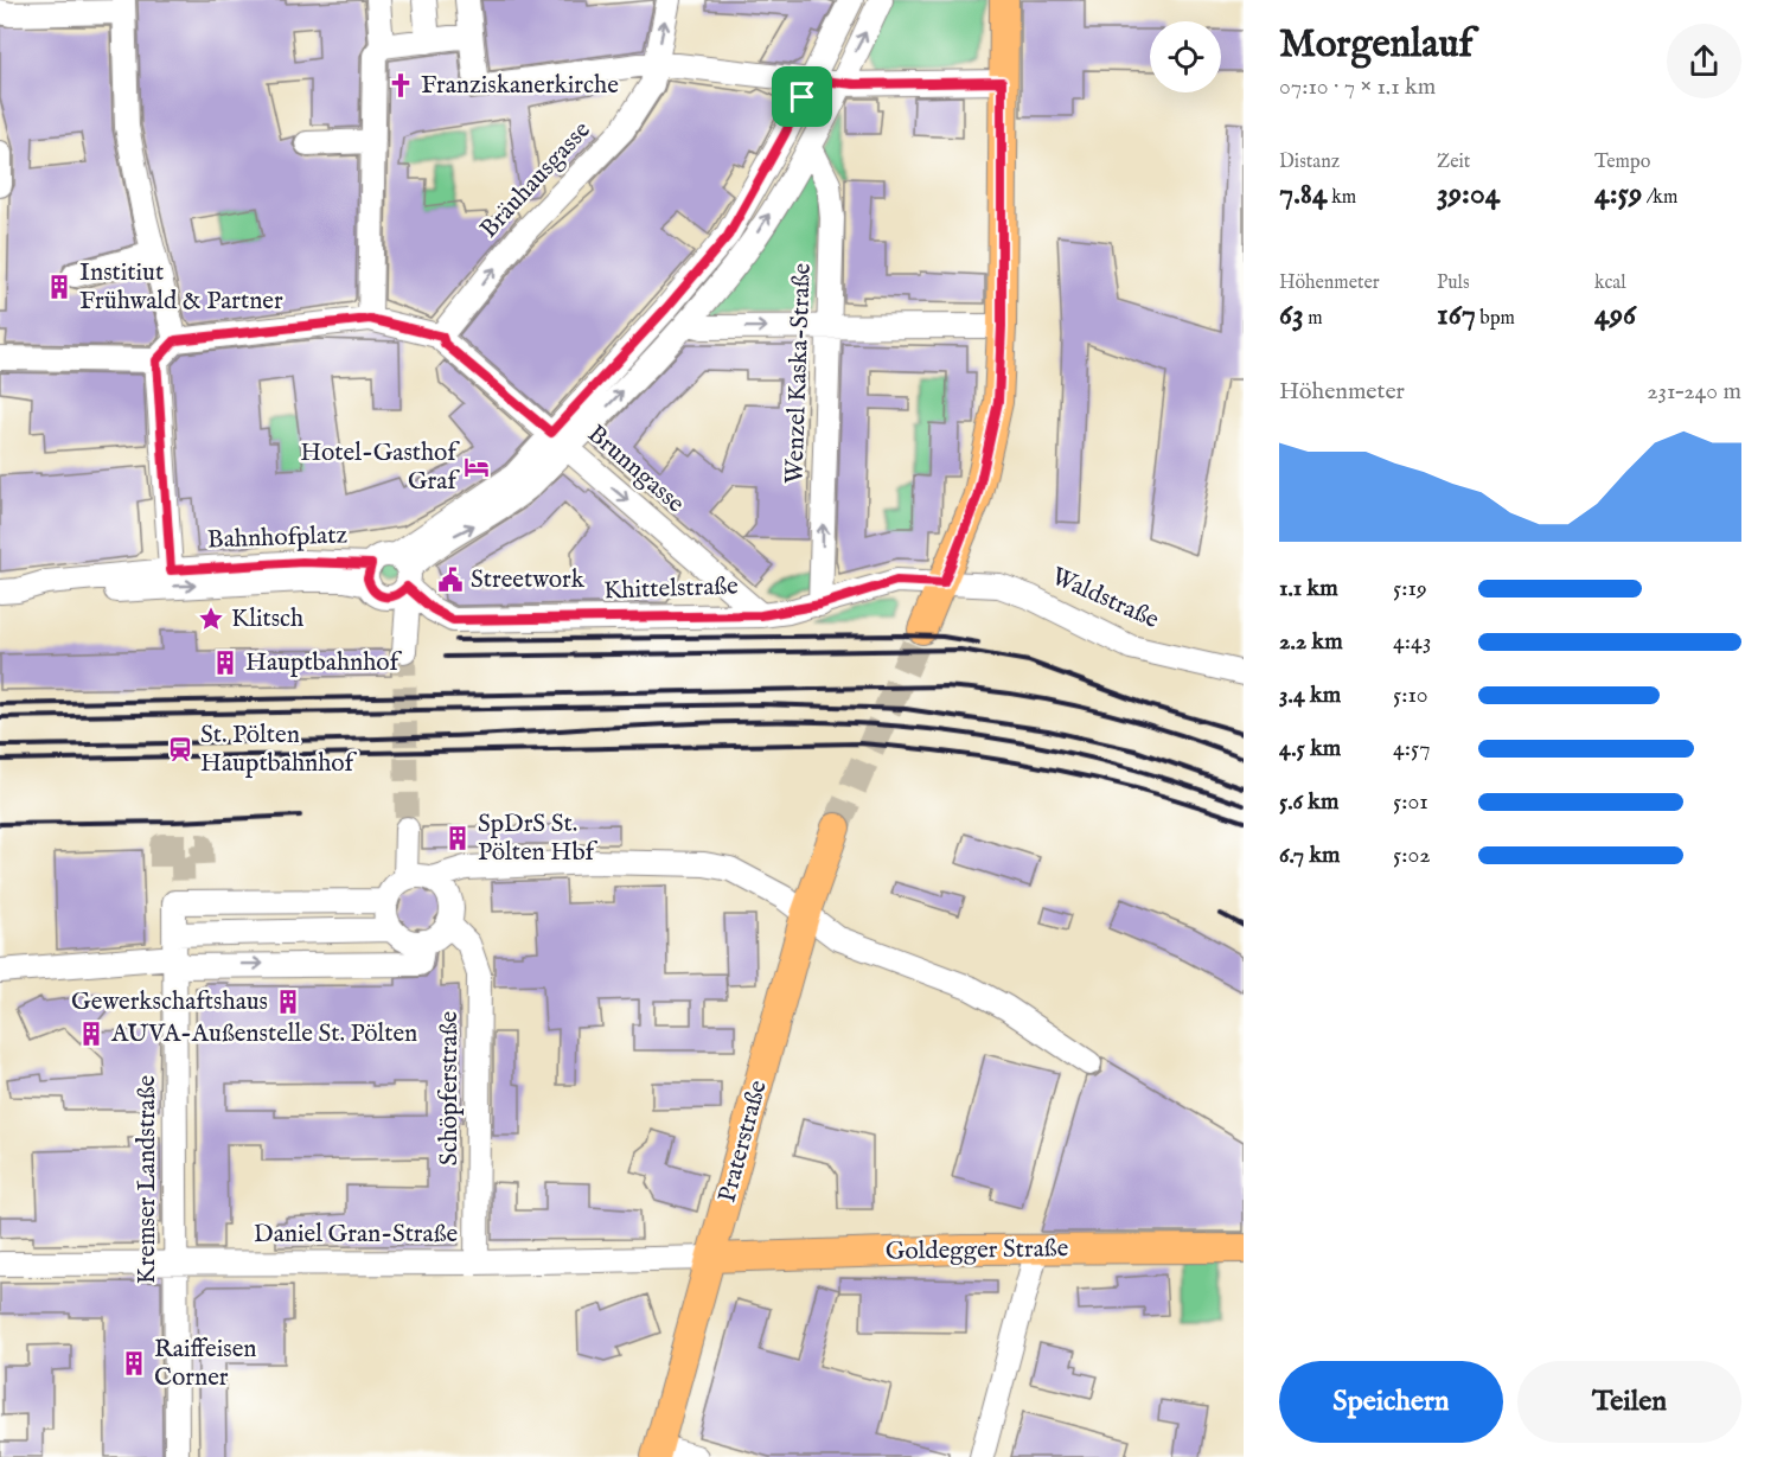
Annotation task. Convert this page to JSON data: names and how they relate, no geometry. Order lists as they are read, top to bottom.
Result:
{
  "streets": {
    "main road": ["Praterstraße", "Goldegger Straße"],
    "street": [
      "Bräuhausgasse",
      "Wenzel Kaska-Straße",
      "Brunngasse",
      "Bahnhofplatz",
      "Khittelstraße",
      "Waldstraße",
      "Schöpferstraße",
      "Kremser Landstraße",
      "Daniel Gran-Straße"
    ]
  },
  "crossings": [
    ["Bräuhausgasse", "Brunngasse"],
    ["Wenzel Kaska-Straße", "Khittelstraße"],
    ["Brunngasse", "Khittelstraße"],
    ["Bahnhofplatz", "Khittelstraße"],
    ["Khittelstraße", "Waldstraße"],
    ["Schöpferstraße", "Kremser Landstraße"],
    ["Schöpferstraße", "Daniel Gran-Straße"],
    ["Praterstraße", "Daniel Gran-Straße"],
    ["Praterstraße", "Goldegger Straße"],
    ["Kremser Landstraße", "Daniel Gran-Straße"],
    ["Daniel Gran-Straße", "Goldegger Straße"]
  ],
  "one_way": ["Wenzel Kaska-Straße", "Brunngasse"],
  "places": {
    "church": ["Franziskanerkirche"],
    "building": [
      "Institiut Frühwald & Partner",
      "Hauptbahnhof",
      "SpDrS St. Pölten Hbf",
      "Gewerkschaftshaus",
      "AUVA-Außenstelle St. Pölten",
      "Raiffeisen Corner"
    ],
    "hotel": ["Hotel-Gasthof Graf"],
    "public building": ["Streetwork"],
    "place": ["Klitsch"],
    "station": ["St. Pölten Hauptbahnhof"]
  },
  "page": {
    "heading": ["Morgenlauf", "07:10 · 7 × 1.1 km"],
    "stats": [
      ["Distanz", "7.84 km"],
      ["Zeit", "39:04"],
      ["Tempo", "4:59 /km"],
      ["Höhenmeter", "63 m"],
      ["Puls", "167 bpm"],
      ["kcal", "496"]
    ],
    "chart": ["Höhenmeter", "231–240 m"],
    "list": [
      {
        "name": "1.1 km",
        "note": "5:19"
      },
      {
        "name": "2.2 km",
        "note": "4:43"
      },
      {
        "name": "3.4 km",
        "note": "5:10"
      },
      {
        "name": "4.5 km",
        "note": "4:57"
      },
      {
        "name": "5.6 km",
        "note": "5:01"
      },
      {
        "name": "6.7 km",
        "note": "5:02"
      }
    ],
    "buttons": ["Speichern", "Teilen"]
  }
}
